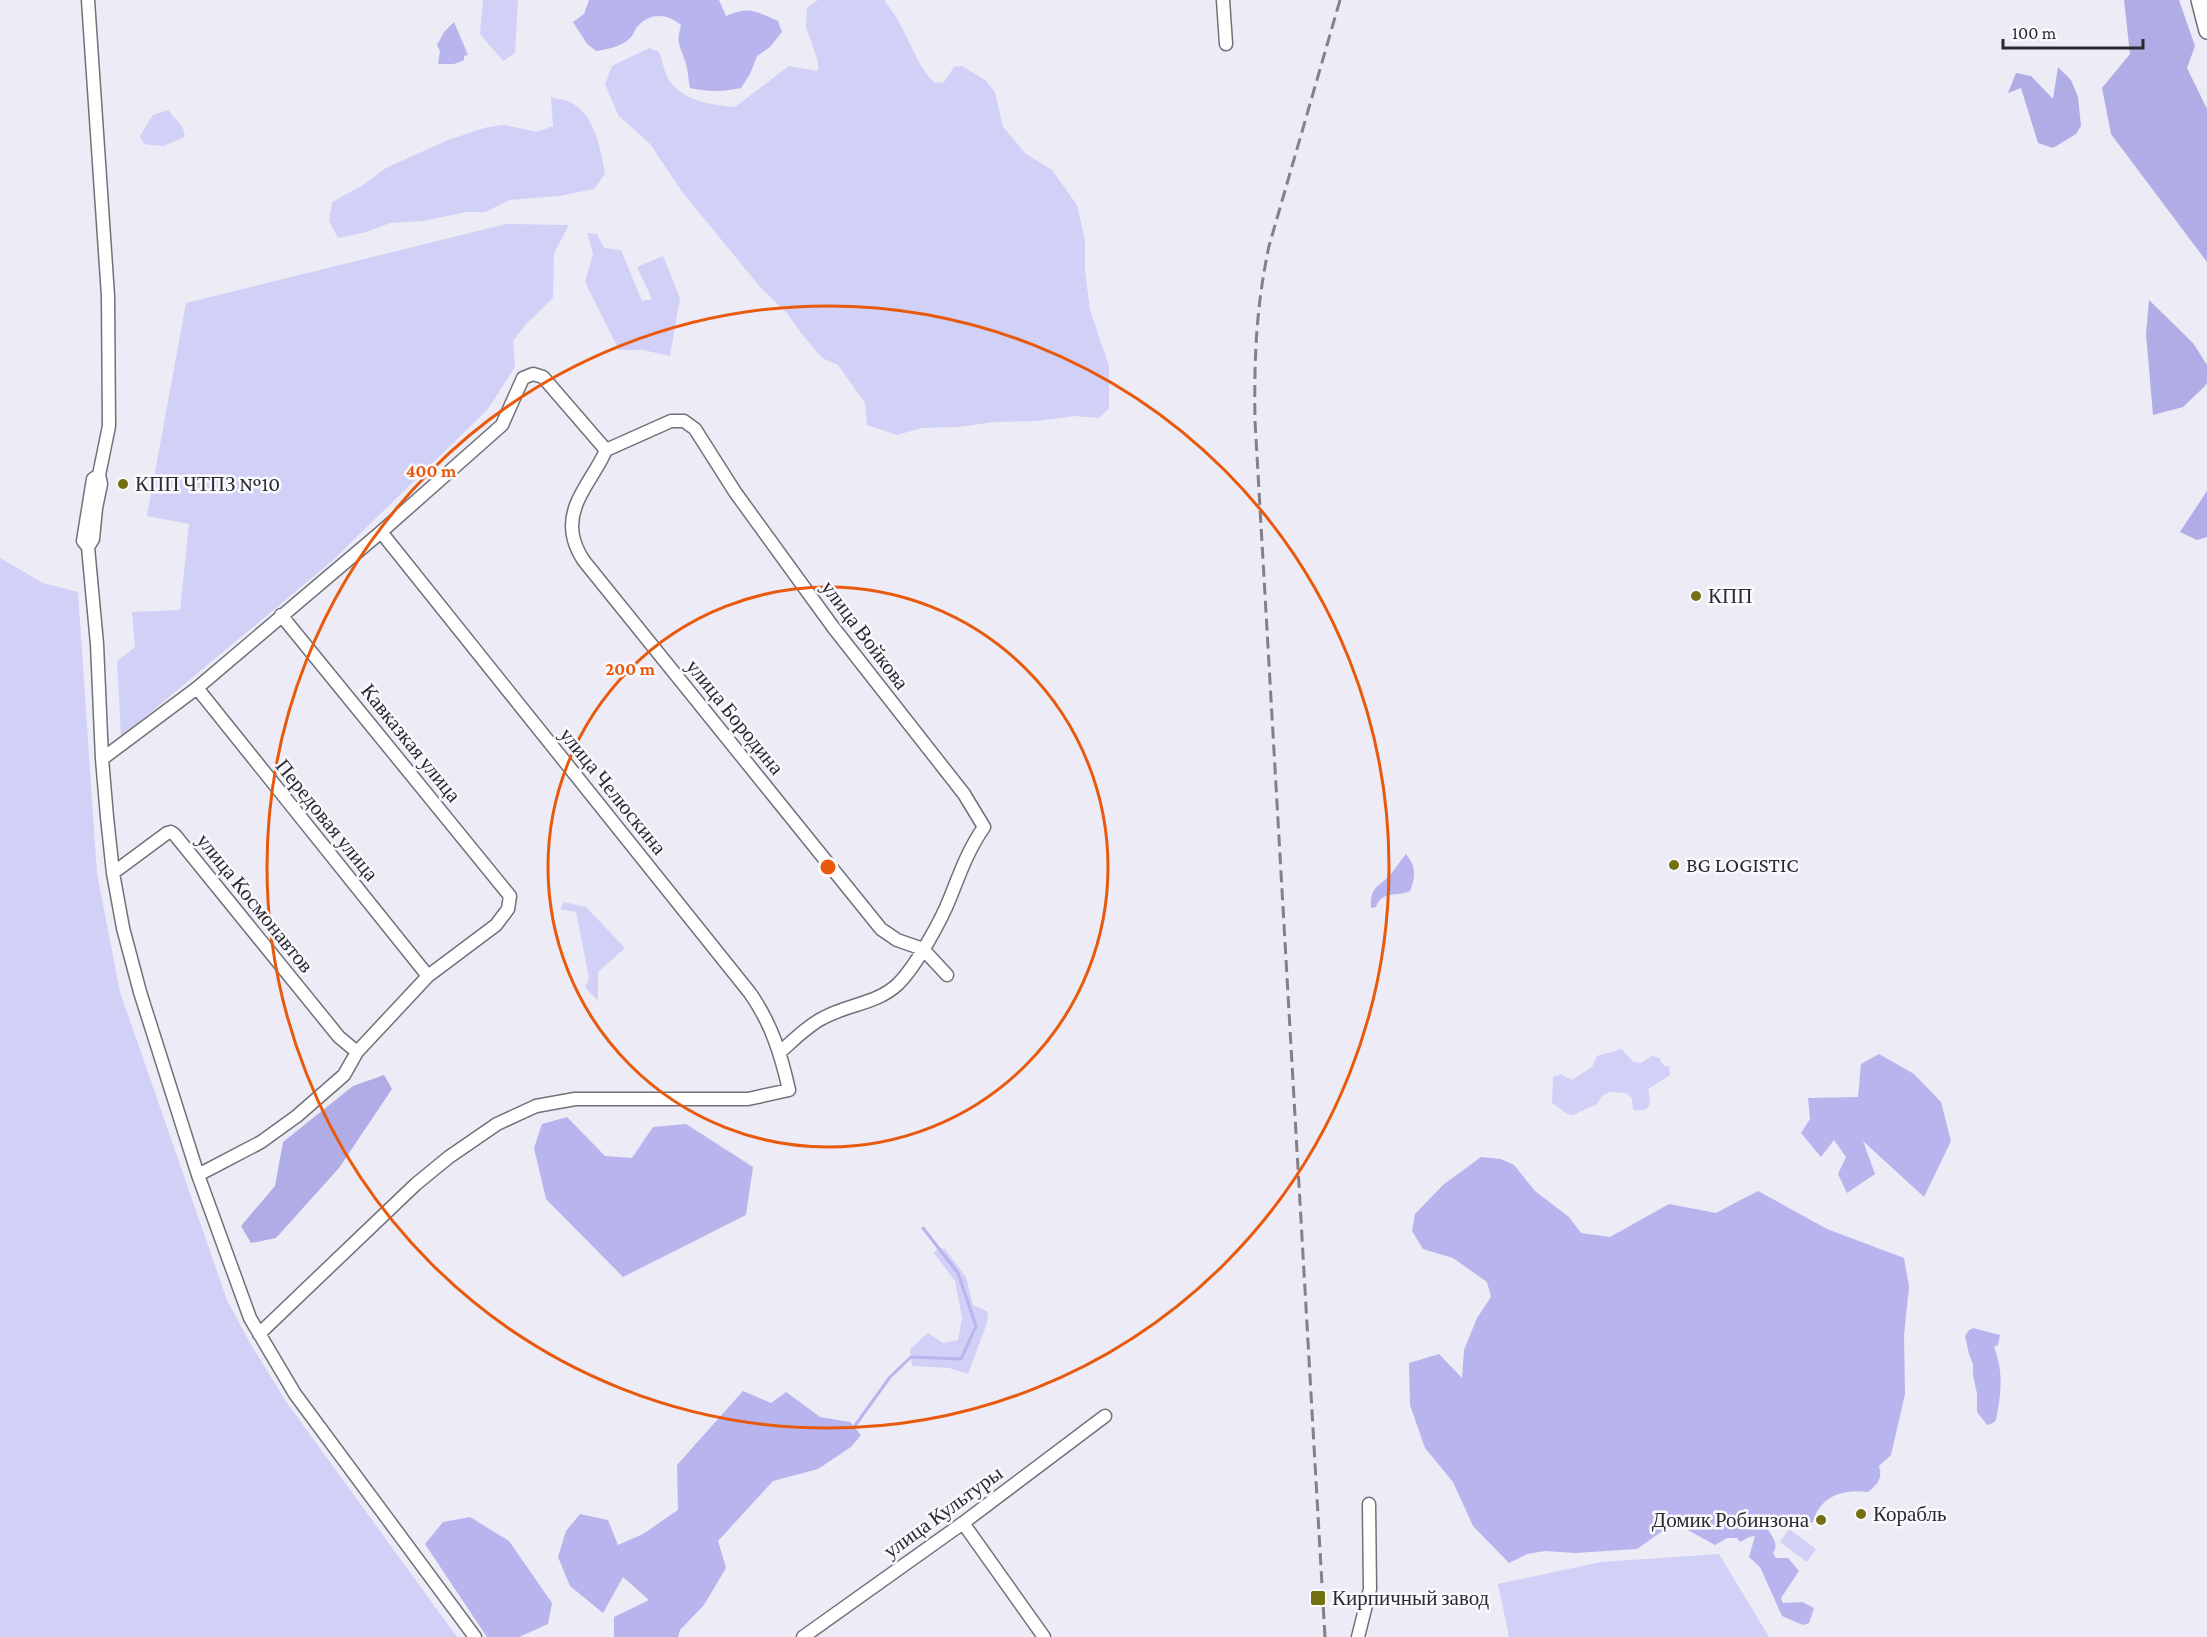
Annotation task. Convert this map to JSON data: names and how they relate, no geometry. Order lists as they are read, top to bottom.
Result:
{
  "streets": {
    "street": [
      "улица Войкова",
      "улица Бородина",
      "Кавказкая улица",
      "улица Челюскина",
      "Передовая улица",
      "улица Космонавтов",
      "улица Культуры"
    ]
  },
  "crossings": [
    ["улица Войкова", "улица Бородина"],
    ["Кавказкая улица", "Передовая улица"]
  ],
  "places": {
    "other": [
      "КПП ЧТПЗ №10",
      "КПП",
      "BG LOGISTIC",
      "Корабль",
      "Домик Робинзона"
    ],
    "transit": ["Кирпичный завод"]
  },
  "scale_bar": "100 m",
  "rings": ["400 m", "200 m"]
}
